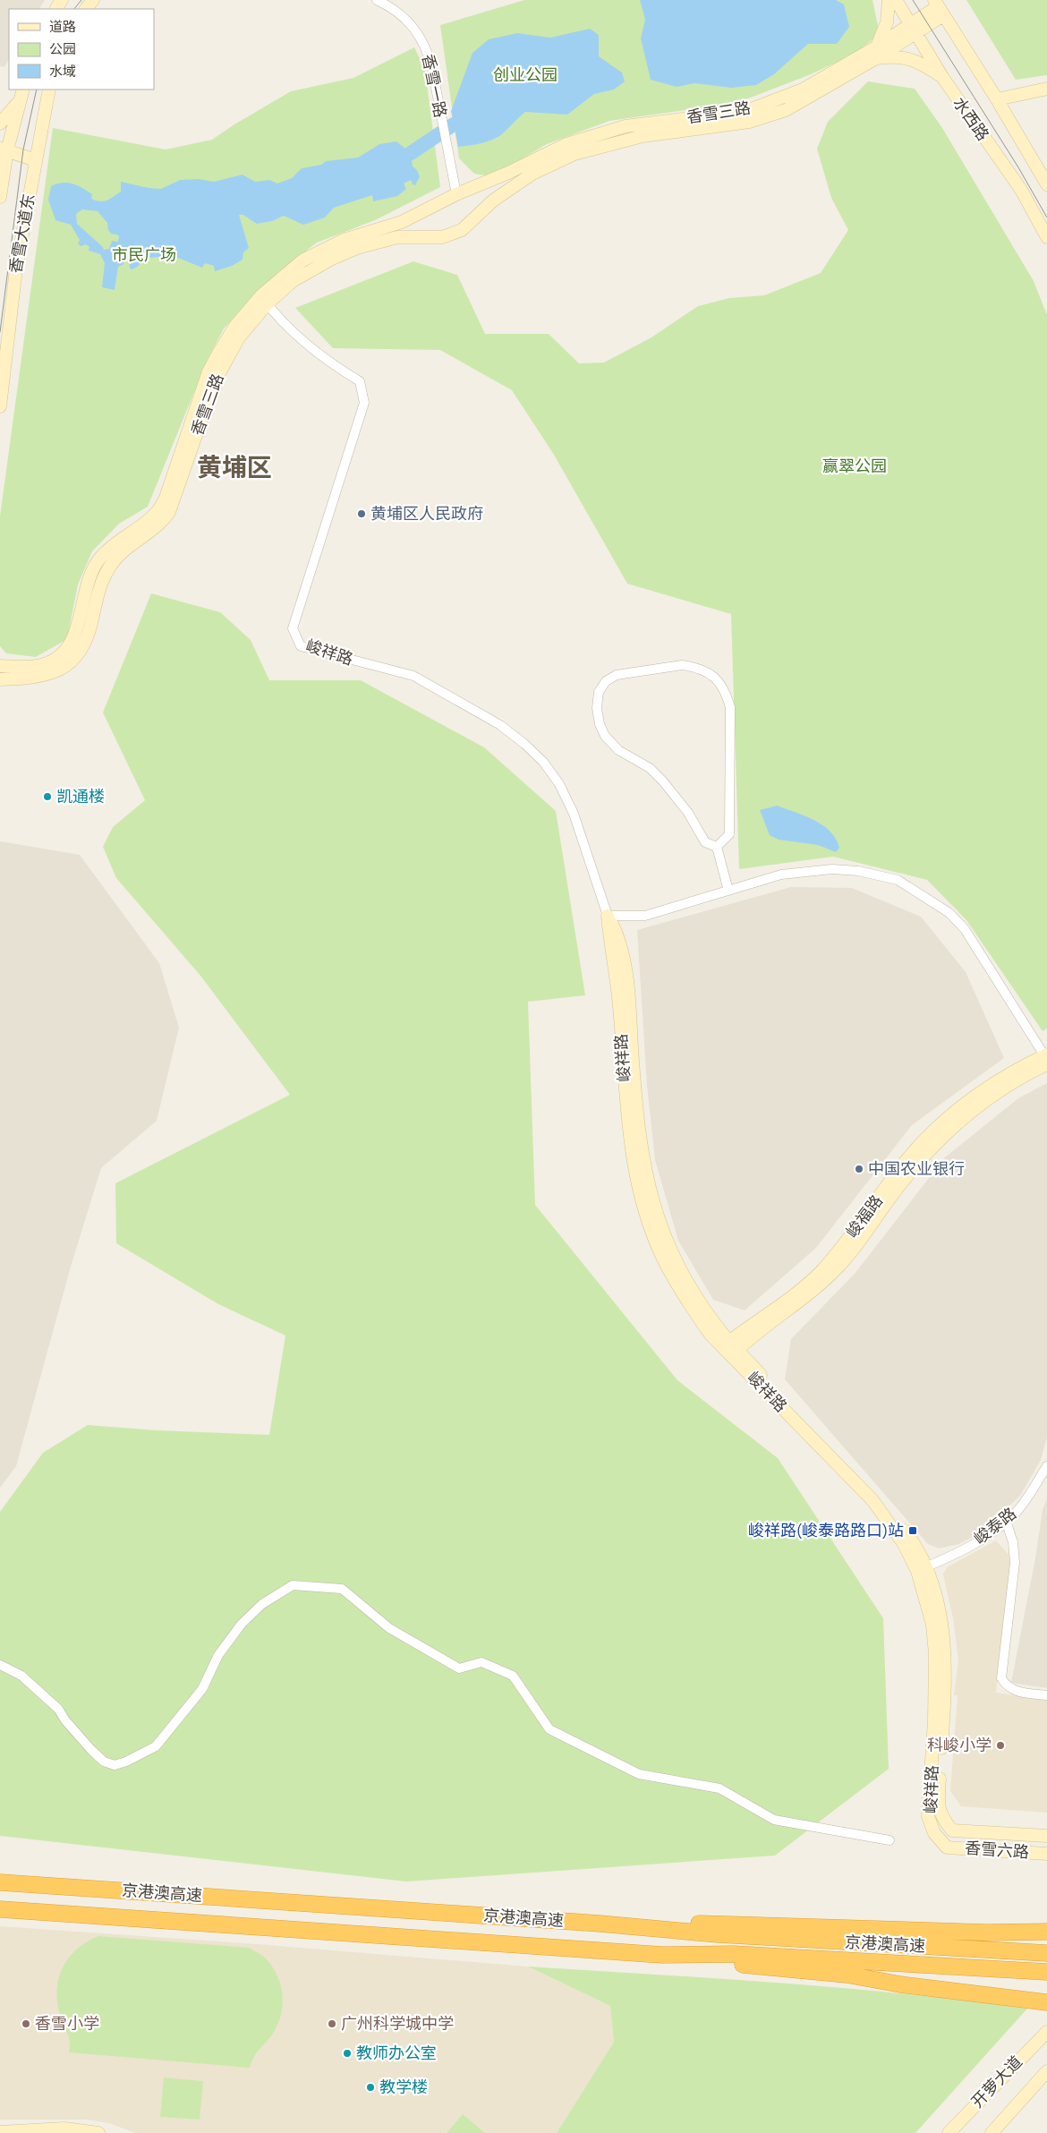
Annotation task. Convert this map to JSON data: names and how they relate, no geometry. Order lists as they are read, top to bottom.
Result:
{
  "streets": {
    "highway": ["京港澳高速"],
    "street": [
      "香雪一路",
      "香雪三路",
      "水西路",
      "香雪大道东",
      "峻祥路",
      "峻福路",
      "峻泰路",
      "香雪六路",
      "开萝大道"
    ]
  },
  "crossings": [
    ["香雪一路", "香雪三路"],
    ["香雪三路", "水西路"],
    ["香雪三路", "峻祥路"],
    ["峻祥路", "峻福路"],
    ["峻祥路", "峻泰路"],
    ["峻祥路", "香雪六路"]
  ],
  "districts": ["黄埔区"],
  "parks": ["创业公园", "市民广场", "赢翠公园"],
  "places": {
    "other": [
      "黄埔区人民政府",
      "凯通楼",
      "中国农业银行",
      "科峻小学",
      "香雪小学",
      "广州科学城中学",
      "教师办公室",
      "教学楼"
    ],
    "transit": ["峻祥路(峻泰路路口)站"]
  },
  "legend": ["道路", "公园", "水域"]
}
